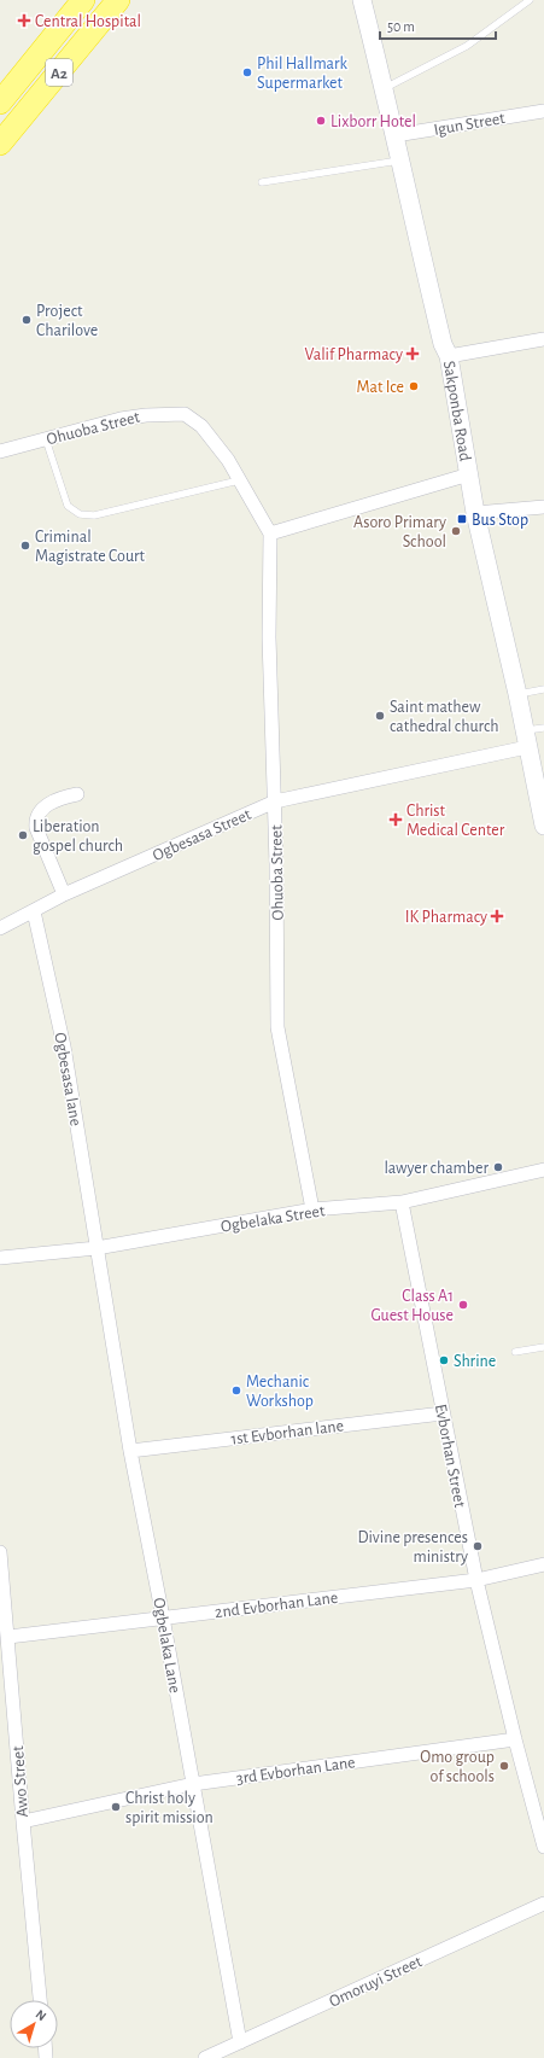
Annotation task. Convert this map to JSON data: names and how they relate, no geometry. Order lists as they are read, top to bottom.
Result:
{
  "streets": {
    "highway": ["A2"],
    "main road": ["Sakponba Road"],
    "street": [
      "Igun Street",
      "Ohuoba Street",
      "Ogbesasa Street",
      "Ogbesasa lane",
      "Ogbelaka Street",
      "1st Evborhan lane",
      "Evborhan Street",
      "2nd Evborhan Lane",
      "Ogbelaka Lane",
      "3rd Evborhan Lane",
      "Awo Street",
      "Omoruyi Street"
    ]
  },
  "crossings": [
    ["Igun Street", "Sakponba Road"],
    ["Sakponba Road", "Ogbesasa Street"],
    ["Ohuoba Street", "Ogbesasa Street"],
    ["Ohuoba Street", "Ogbelaka Street"],
    ["Ogbesasa Street", "Ogbesasa lane"],
    ["Ogbesasa lane", "Ogbelaka Street"],
    ["Ogbesasa lane", "Ogbelaka Lane"],
    ["Ogbelaka Street", "Evborhan Street"],
    ["Ogbelaka Street", "Ogbelaka Lane"],
    ["1st Evborhan lane", "Evborhan Street"],
    ["1st Evborhan lane", "Ogbelaka Lane"],
    ["Evborhan Street", "2nd Evborhan Lane"],
    ["Evborhan Street", "3rd Evborhan Lane"],
    ["2nd Evborhan Lane", "Ogbelaka Lane"],
    ["2nd Evborhan Lane", "Awo Street"],
    ["Ogbelaka Lane", "3rd Evborhan Lane"],
    ["Ogbelaka Lane", "Omoruyi Street"],
    ["3rd Evborhan Lane", "Awo Street"]
  ],
  "places": {
    "health": [
      "Central Hospital",
      "Valif Pharmacy",
      "Christ Medical Center",
      "IK Pharmacy"
    ],
    "other": [
      "Phil Hallmark Supermarket",
      "Lixborr Hotel",
      "Project Charilove",
      "Mat Ice",
      "Asoro Primary School",
      "Criminal Magistrate Court",
      "Saint mathew cathedral church",
      "Liberation gospel church",
      "lawyer chamber",
      "Class A1 Guest House",
      "Shrine",
      "Mechanic Workshop",
      "Divine presences ministry",
      "Omo group of schools",
      "Christ holy spirit mission"
    ],
    "transit": ["Bus Stop"]
  },
  "scale_bar": "50 m",
  "north": "top right"
}
